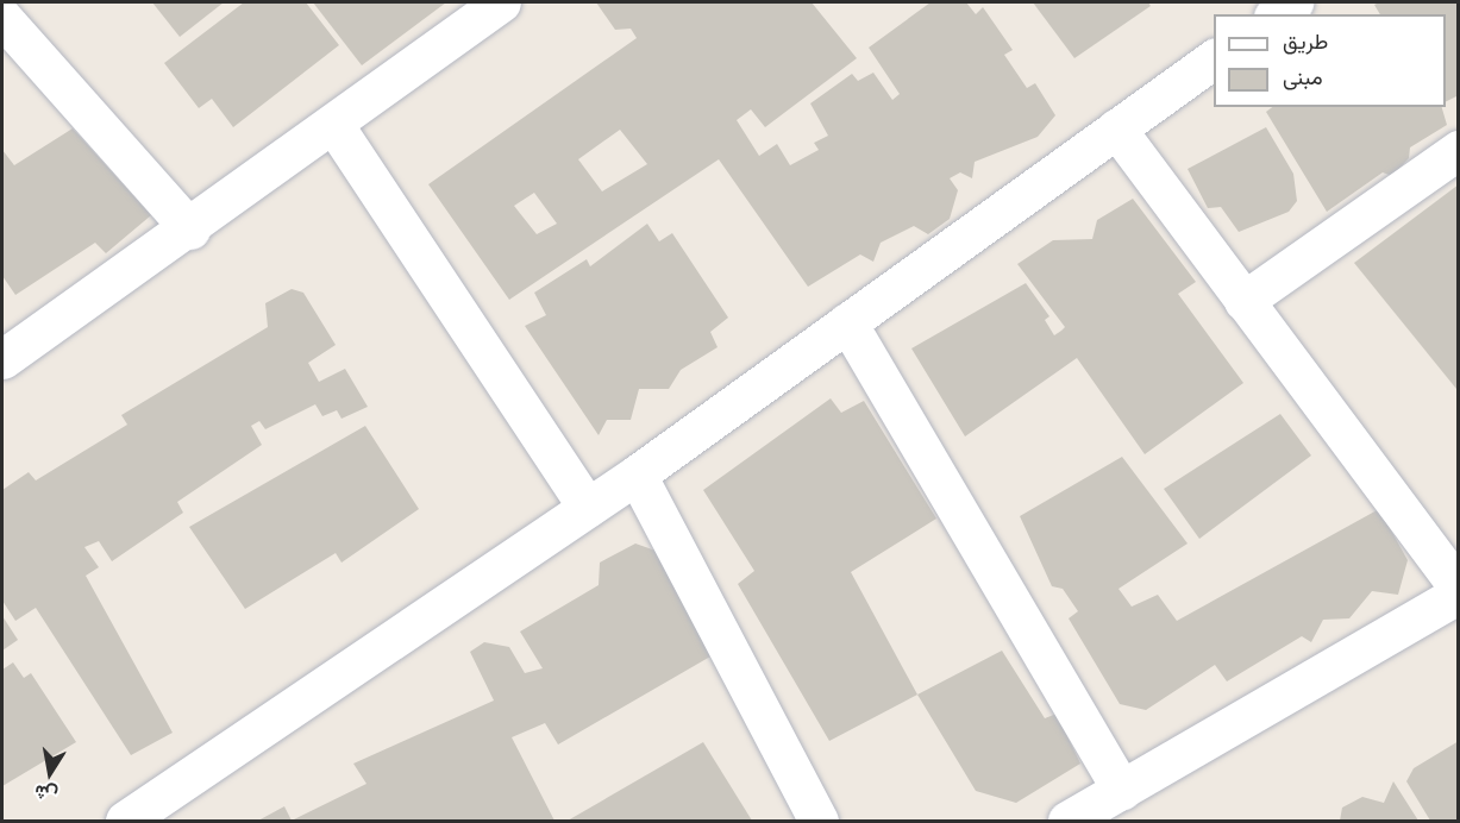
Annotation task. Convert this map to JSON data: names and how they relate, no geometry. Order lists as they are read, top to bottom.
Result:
{
  "legend": ["طريق", "مبنى"],
  "north": "bottom"
}
